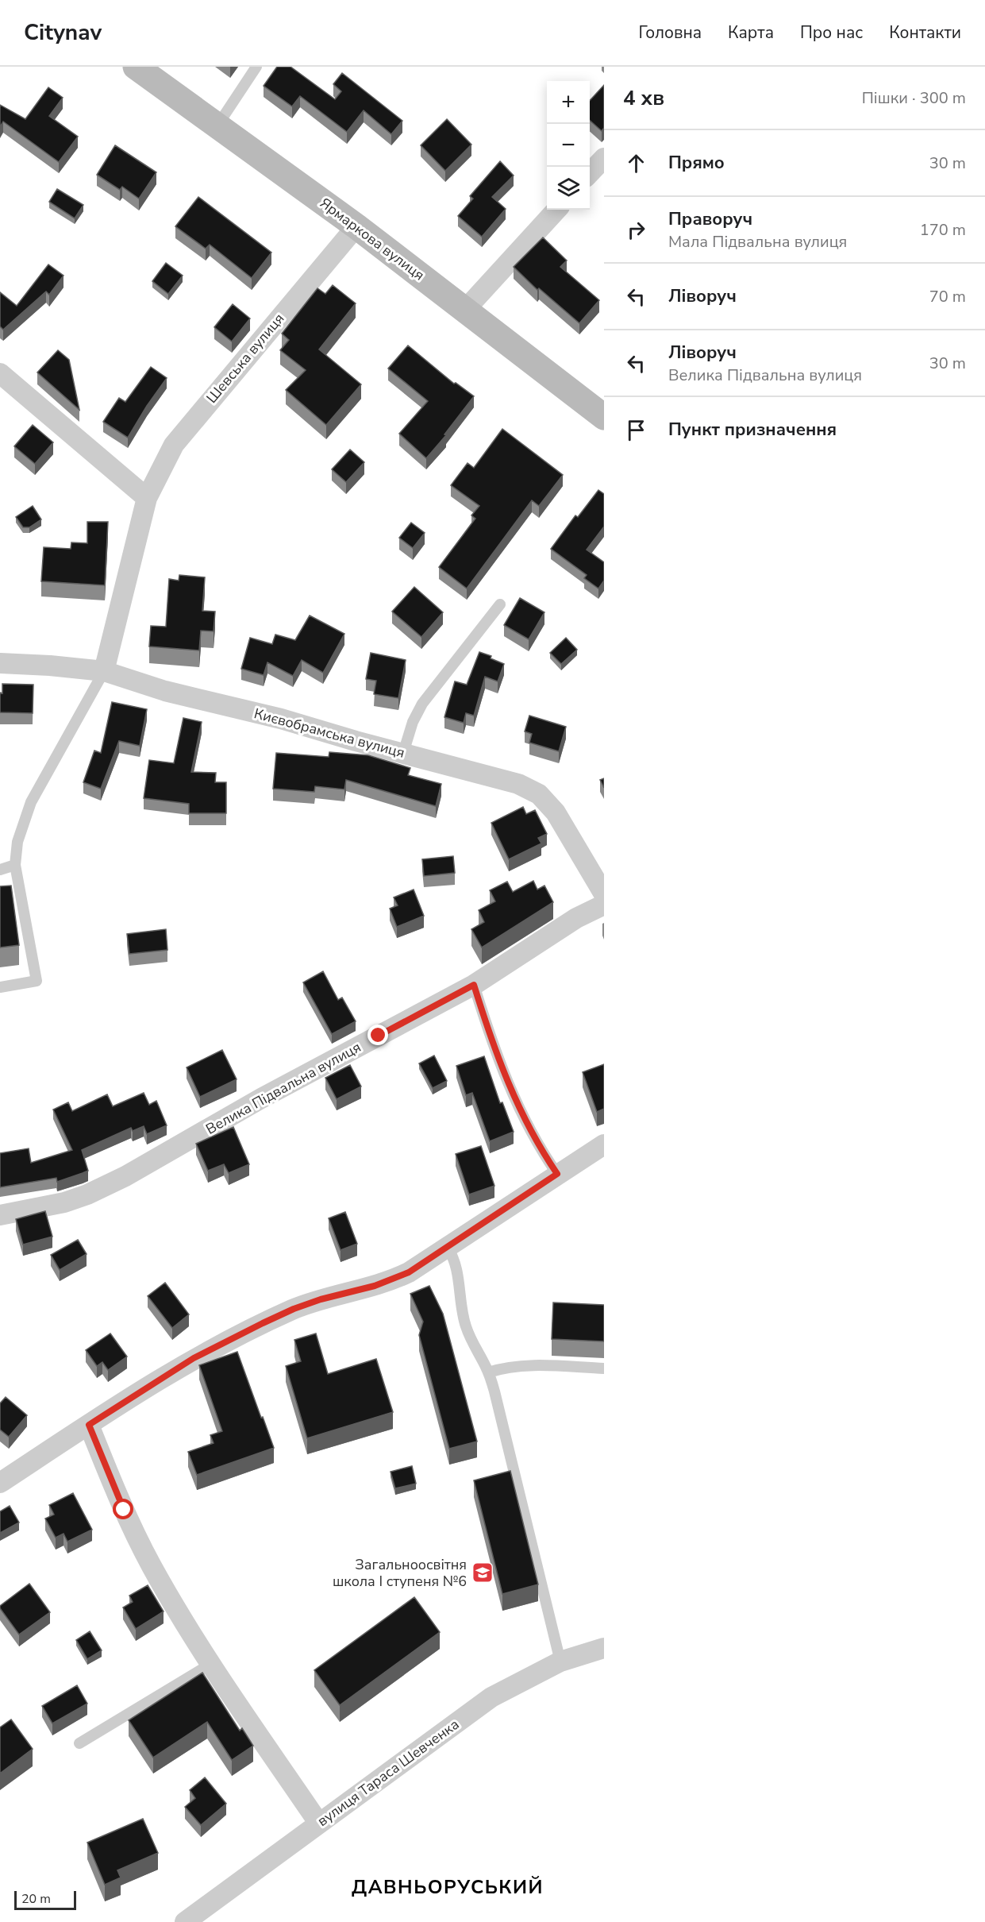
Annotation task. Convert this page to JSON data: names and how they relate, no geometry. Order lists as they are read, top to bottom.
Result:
{
  "streets": {
    "street": [
      "Ярмаркова вулиця",
      "Шевська вулиця",
      "Києвобрамська вулиця",
      "Велика Підвальна вулиця",
      "вулиця Тараса Шевченка"
    ]
  },
  "crossings": [
    ["Ярмаркова вулиця", "Шевська вулиця"],
    ["Шевська вулиця", "Києвобрамська вулиця"]
  ],
  "districts": ["ДАВНЬОРУСЬКИЙ"],
  "places": {
    "school or university": ["Загальноосвітня школа І ступеня №6"]
  },
  "scale_bar": "20 m",
  "page": {
    "header": "Citynav",
    "nav": [
      "Головна",
      "Карта",
      "Про нас",
      "Контакти"
    ],
    "heading": ["4 хв", "Пішки · 300 m"],
    "map_buttons": ["+", "−"],
    "list": [
      ["Прямо", "30 m"],
      ["Праворуч", "Мала Підвальна вулиця", "170 m"],
      ["Ліворуч", "70 m"],
      ["Ліворуч", "Велика Підвальна вулиця", "30 m"],
      "Пункт призначення"
    ],
    "scale": "20 m"
  }
}
